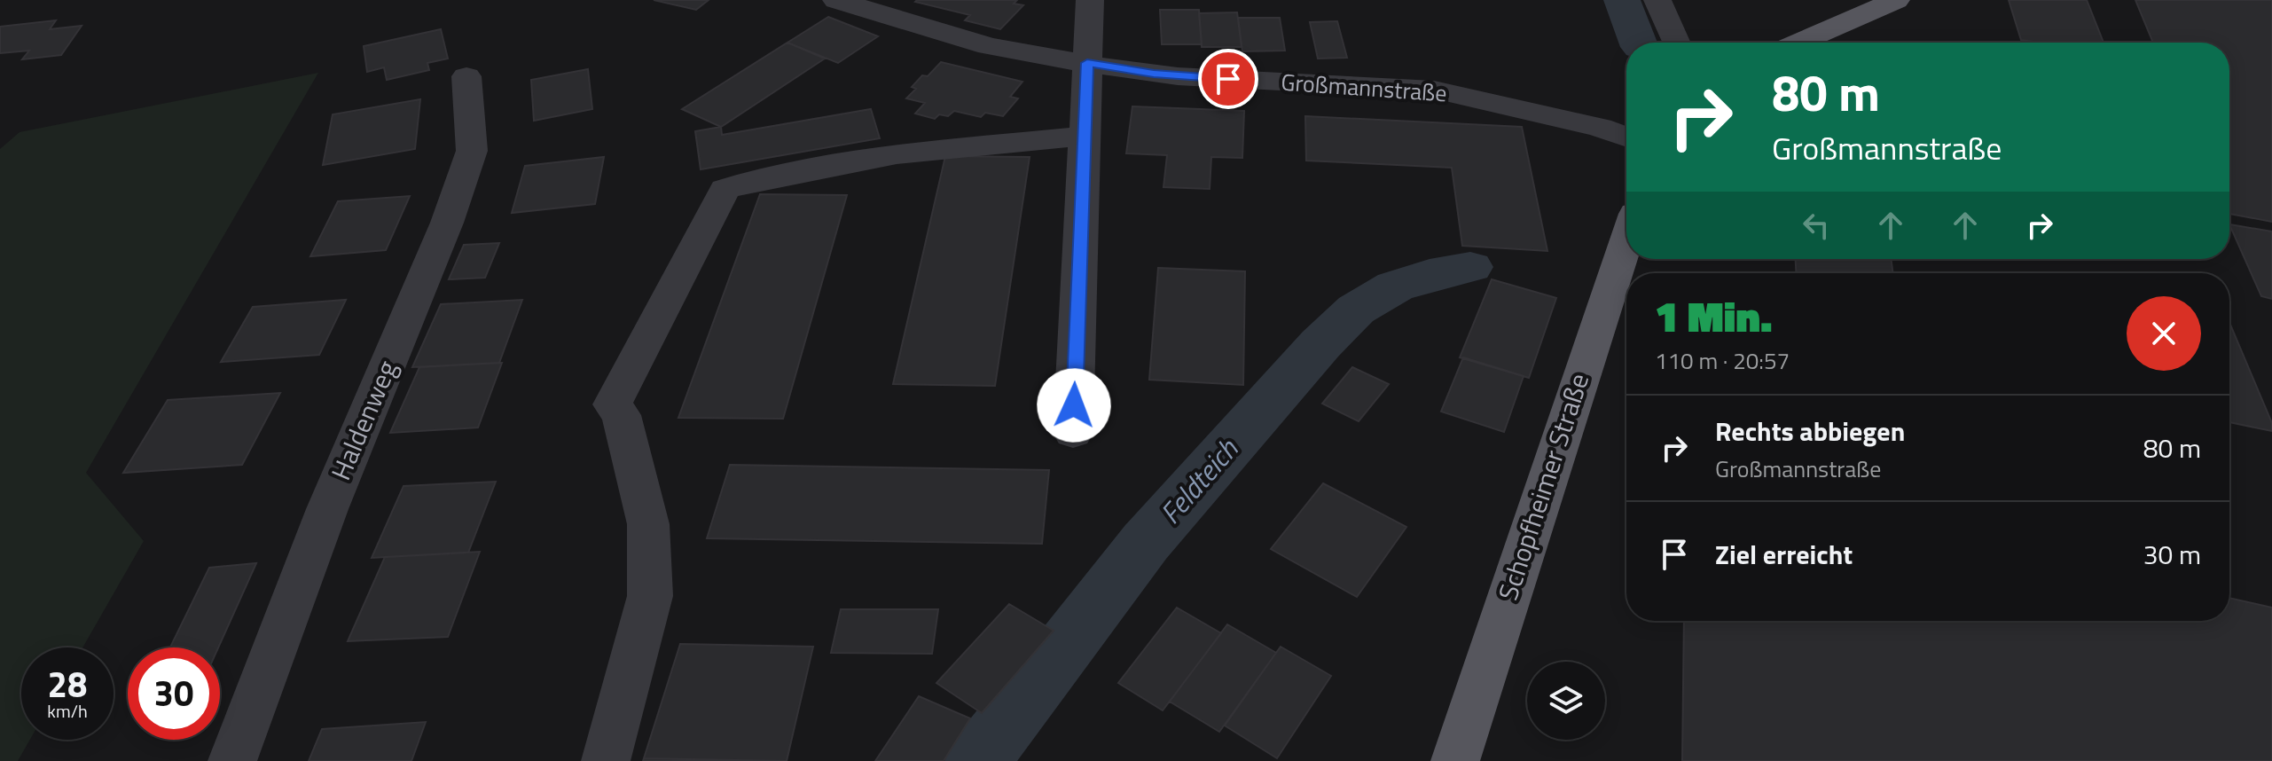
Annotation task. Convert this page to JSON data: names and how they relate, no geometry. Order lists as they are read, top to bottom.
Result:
{
  "streets": {
    "main road": ["Schopfheimer Straße"],
    "street": ["Großmannstraße", "Haldenweg"]
  },
  "water": ["Feldteich"],
  "page": {
    "turn": ["80 m", "Großmannstraße"],
    "heading": ["1 Min.", "110 m · 20:57"],
    "list": [
      {
        "name": "Rechts abbiegen",
        "note": "Großmannstraße",
        "value": "80 m"
      },
      {
        "name": "Ziel erreicht",
        "value": "30 m"
      }
    ],
    "speed": "28 km/h",
    "limit": "30"
  }
}
